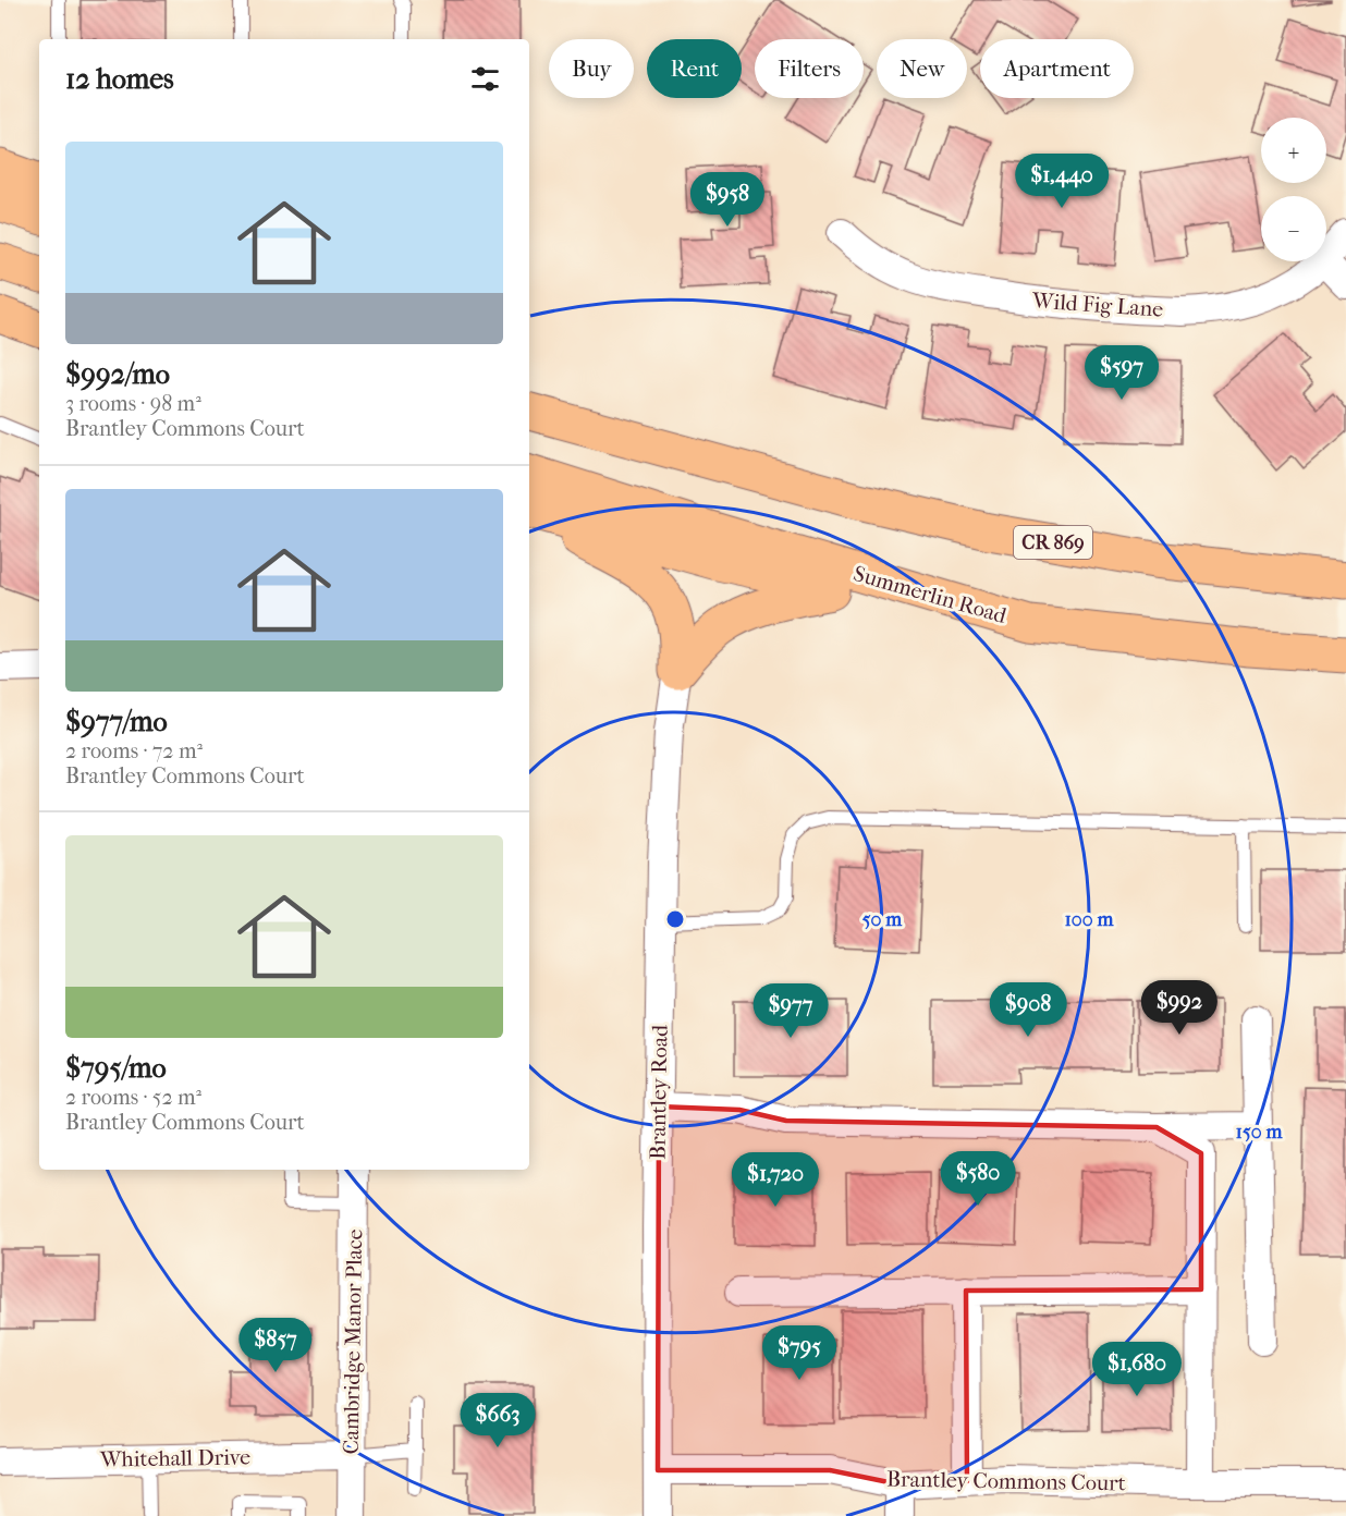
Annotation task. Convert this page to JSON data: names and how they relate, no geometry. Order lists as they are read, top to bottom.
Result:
{
  "streets": {
    "main road": ["CR 869", "Summerlin Road"],
    "street": [
      "Wild Fig Lane",
      "Brantley Road",
      "Cambridge Manor Place",
      "Whitehall Drive",
      "Brantley Commons Court"
    ]
  },
  "crossings": [
    ["Brantley Road", "Brantley Commons Court"],
    ["Cambridge Manor Place", "Whitehall Drive"]
  ],
  "page": {
    "chip": [
      "Buy",
      "Rent",
      "Filters",
      "New",
      "Apartment"
    ],
    "heading": "12 homes",
    "map_buttons": ["+", "−"],
    "list": [
      {
        "name": "$992/mo",
        "note": "3 rooms · 98 m² · Brantley Commons Court"
      },
      {
        "name": "$977/mo",
        "note": "2 rooms · 72 m² · Brantley Commons Court"
      },
      {
        "name": "$795/mo",
        "note": "2 rooms · 52 m² · Brantley Commons Court"
      }
    ],
    "price": [
      "$1,440",
      "$958",
      "$597",
      "$992",
      "$908",
      "$977",
      "$580",
      "$1,720",
      "$857",
      "$795",
      "$1,680",
      "$663"
    ]
  },
  "rings": ["50 m", "100 m", "150 m"]
}
